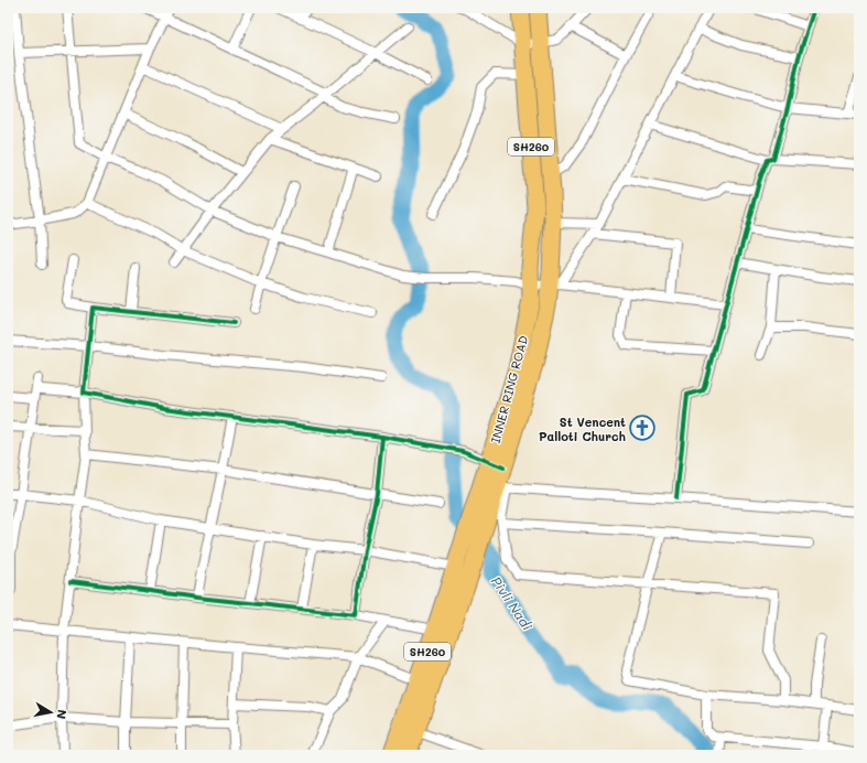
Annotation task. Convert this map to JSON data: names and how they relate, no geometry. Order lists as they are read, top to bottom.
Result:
{
  "streets": {
    "highway": ["SH260", "INNER RING ROAD"]
  },
  "water": ["Pivli Nadi"],
  "places": {
    "church": ["St Vencent Palloti Church"]
  },
  "north": "right"
}
